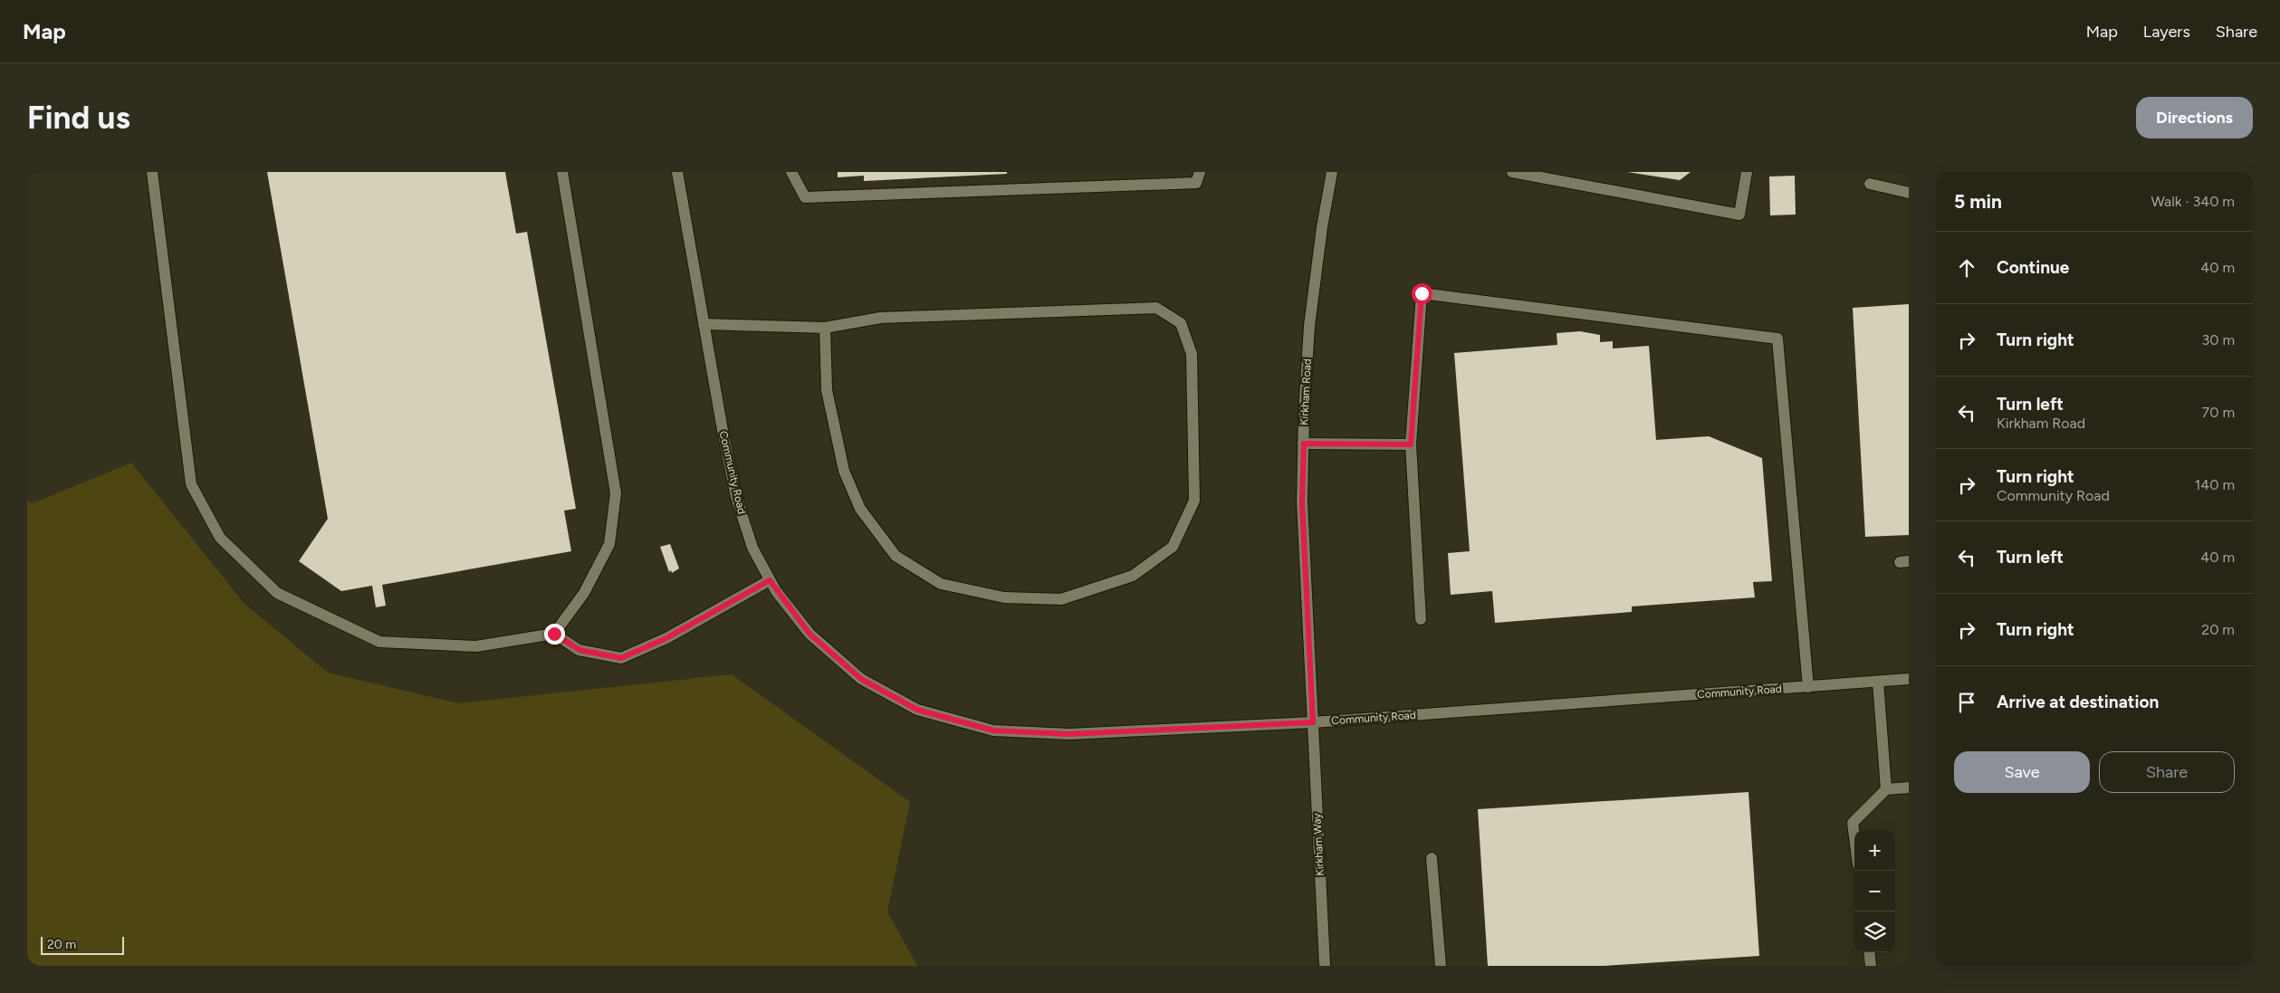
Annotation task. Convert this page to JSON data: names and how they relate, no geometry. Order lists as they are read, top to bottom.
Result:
{
  "streets": {
    "main road": ["Kirkham Road", "Community Road", "Kirkham Way"]
  },
  "crossings": [
    ["Kirkham Road", "Community Road"],
    ["Kirkham Road", "Kirkham Way"],
    ["Community Road", "Kirkham Way"]
  ],
  "scale_bar": "20 m",
  "page": {
    "header": "Map",
    "nav": ["Map", "Layers", "Share"],
    "buttons": [
      "Directions",
      ["Save", "Share"]
    ],
    "title": "Find us",
    "heading": ["5 min", "Walk · 340 m"],
    "list": [
      ["Continue", "40 m"],
      ["Turn right", "30 m"],
      ["Turn left", "Kirkham Road", "70 m"],
      ["Turn right", "Community Road", "140 m"],
      ["Turn left", "40 m"],
      ["Turn right", "20 m"],
      "Arrive at destination"
    ],
    "map_buttons": ["+", "−"],
    "scale": "20 m"
  }
}
